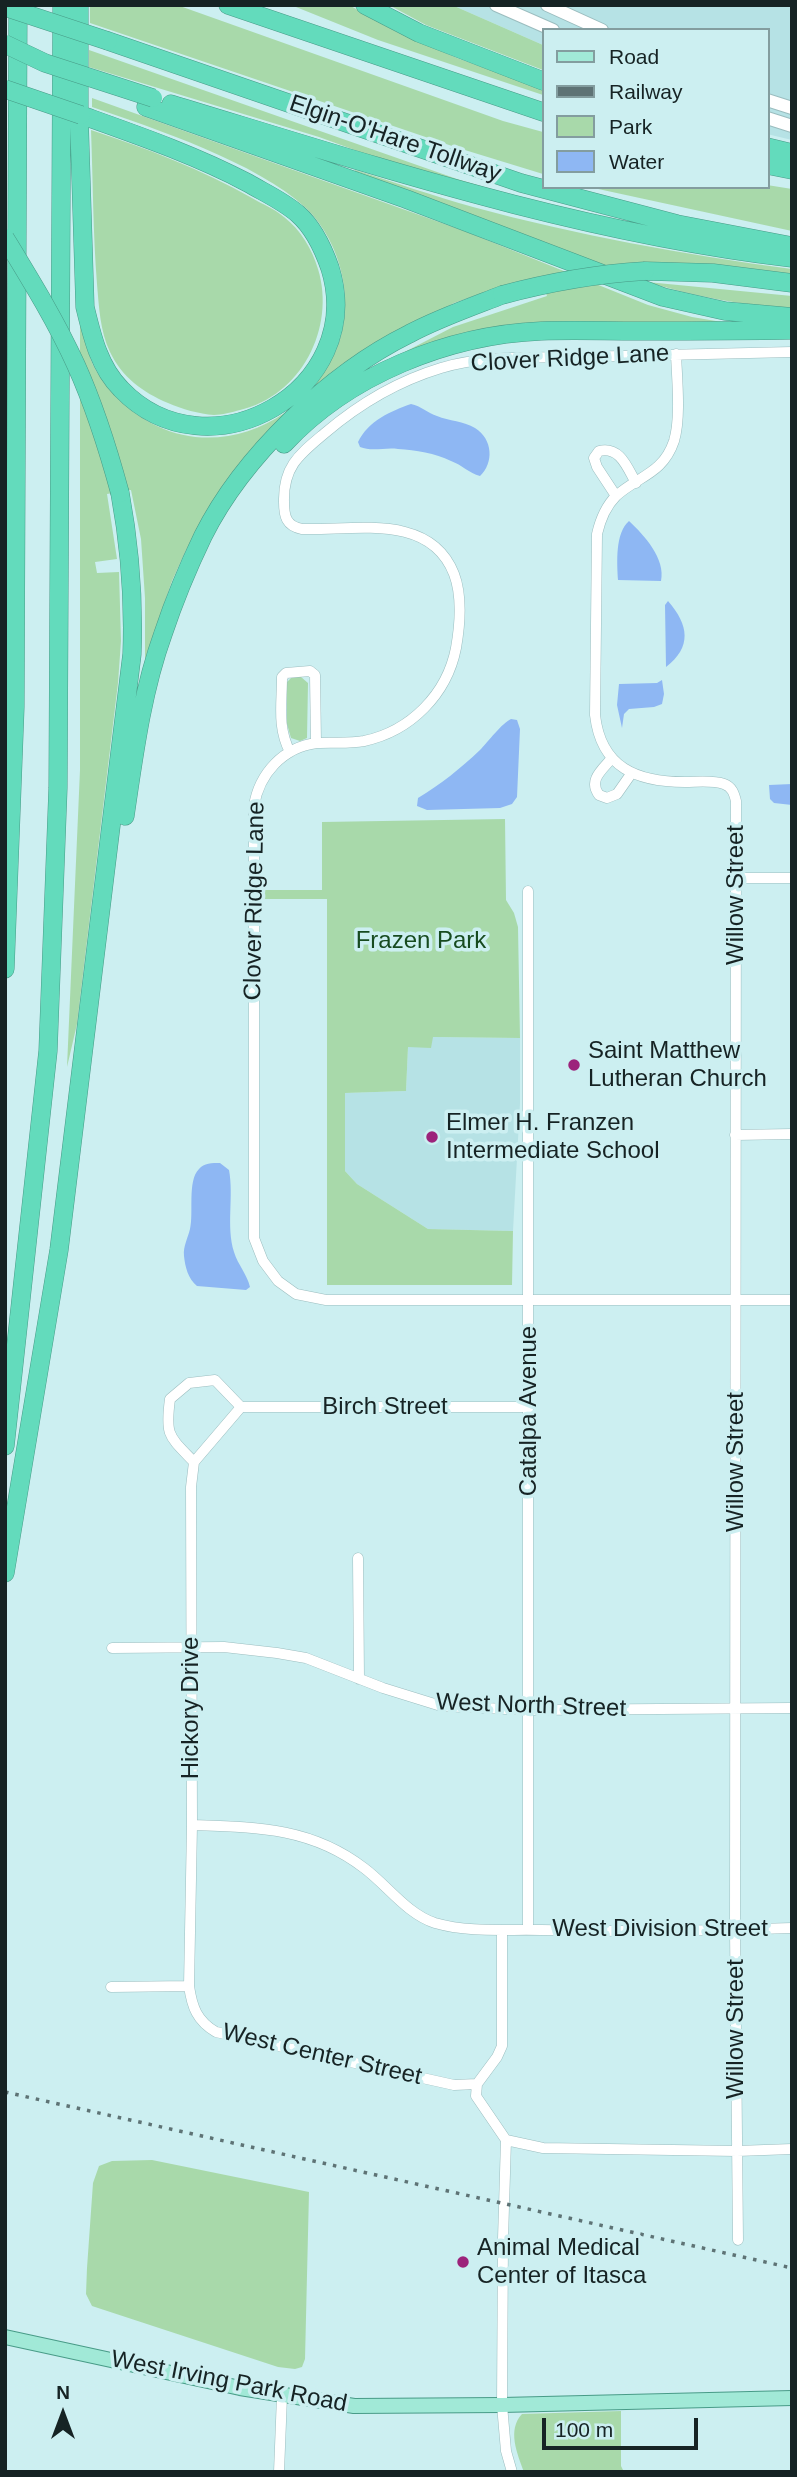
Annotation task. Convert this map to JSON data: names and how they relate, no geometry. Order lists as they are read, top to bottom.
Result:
{
  "streets": {
    "highway": ["Elgin-O'Hare Tollway"],
    "main road": ["West Irving Park Road"],
    "street": [
      "Clover Ridge Lane",
      "Willow Street",
      "Birch Street",
      "Catalpa Avenue",
      "West North Street",
      "Hickory Drive",
      "West Division Street",
      "West Center Street"
    ]
  },
  "crossings": [
    ["Clover Ridge Lane", "Willow Street"],
    ["Clover Ridge Lane", "Catalpa Avenue"],
    ["Willow Street", "West North Street"],
    ["Willow Street", "West Division Street"],
    ["Birch Street", "Catalpa Avenue"],
    ["Catalpa Avenue", "West North Street"],
    ["Catalpa Avenue", "West Division Street"],
    ["West North Street", "Hickory Drive"],
    ["Hickory Drive", "West Center Street"]
  ],
  "parks": ["Frazen Park"],
  "places": ["Saint Matthew Lutheran Church", "Elmer H. Franzen Intermediate School", "Animal Medical Center of Itasca"],
  "legend": [
    "Road",
    "Railway",
    "Park",
    "Water"
  ],
  "scale_bar": "100 m",
  "north": "top"
}
